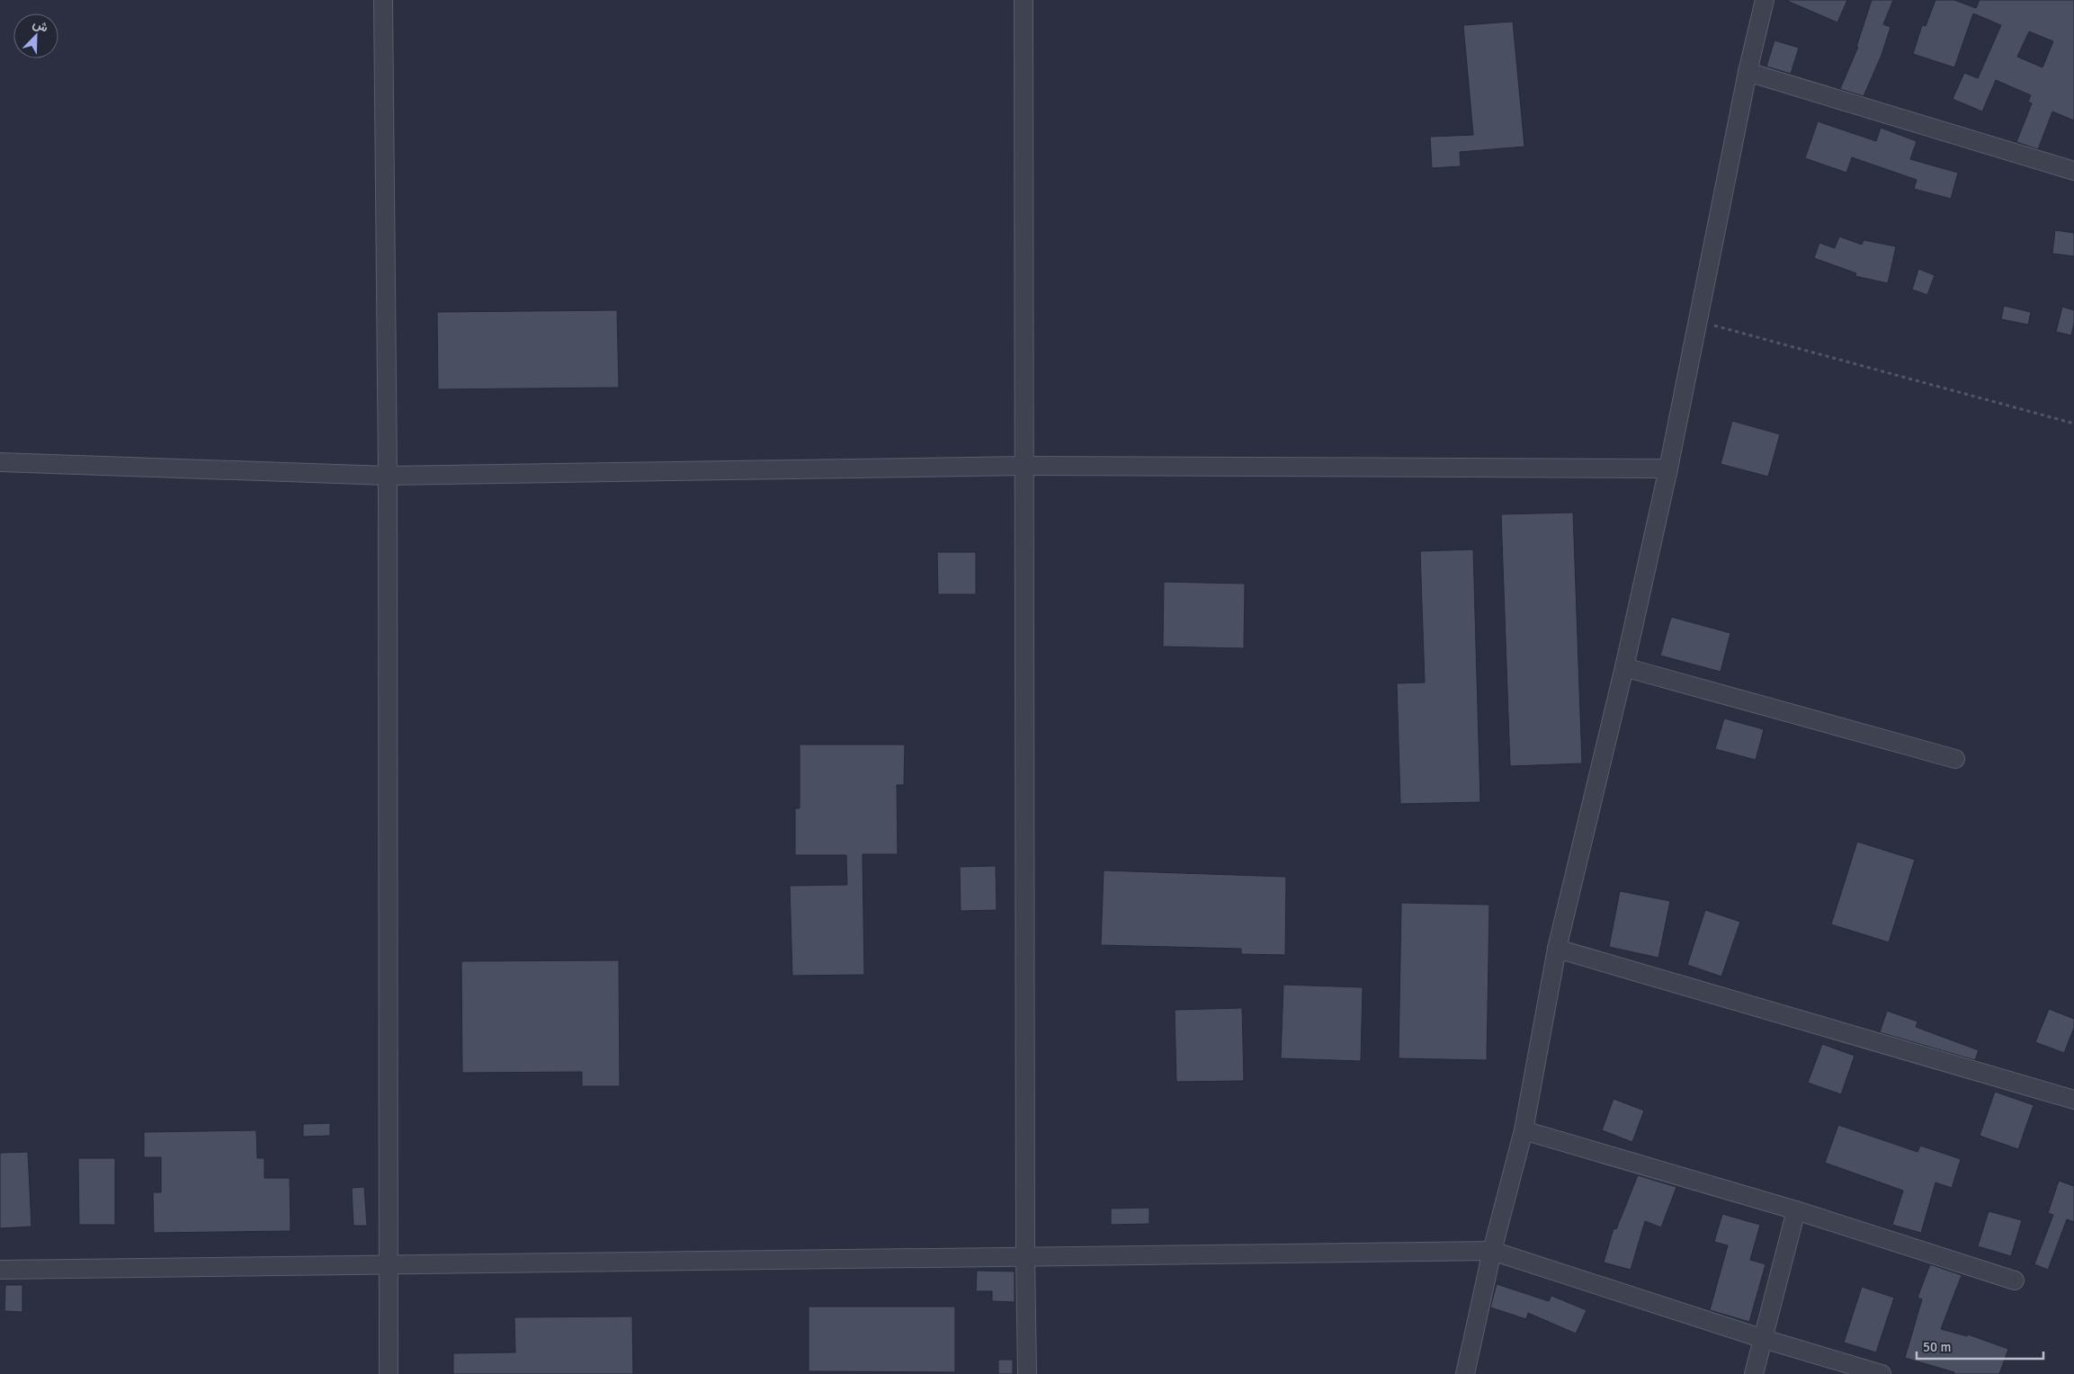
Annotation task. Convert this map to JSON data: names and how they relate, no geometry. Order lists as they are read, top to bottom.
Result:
{
  "scale_bar": "50 m",
  "north": "top right"
}
